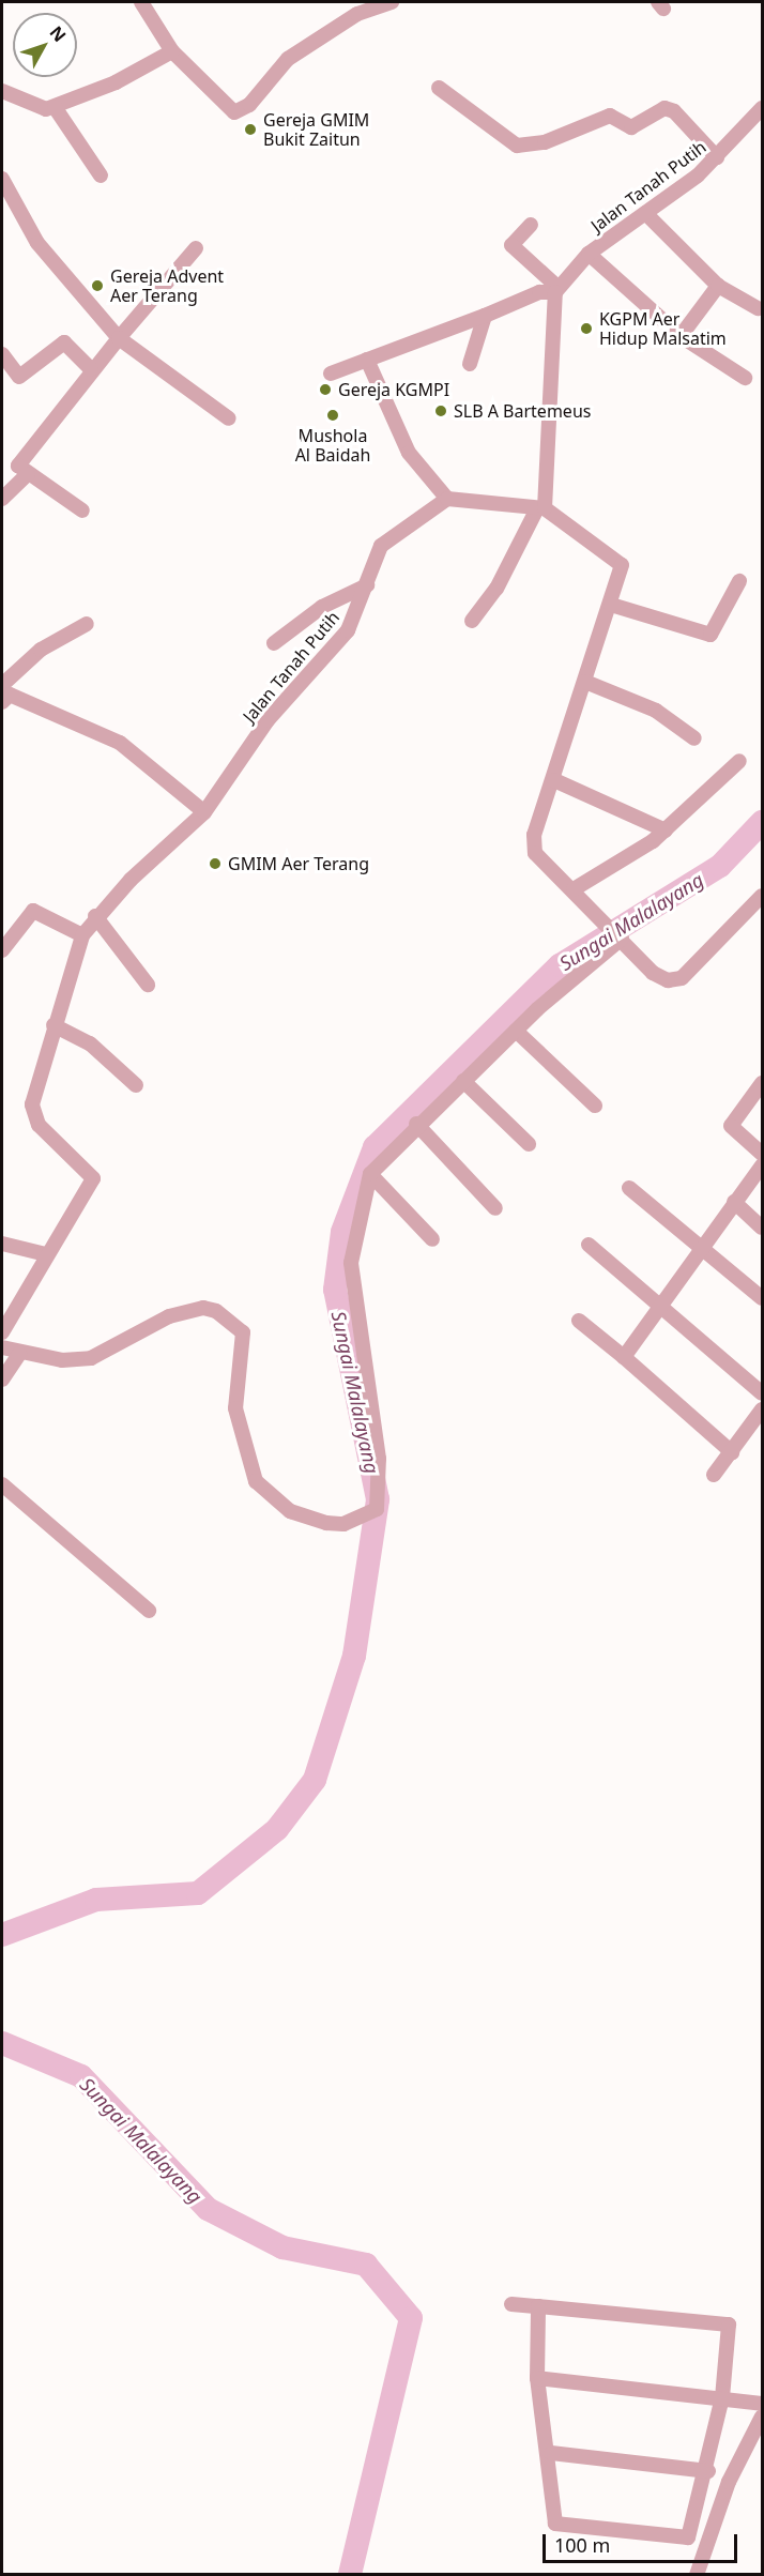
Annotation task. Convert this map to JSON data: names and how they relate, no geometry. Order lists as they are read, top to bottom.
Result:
{
  "streets": {
    "street": ["Jalan Tanah Putih"]
  },
  "water": ["Sungai Malalayang"],
  "places": [
    "Gereja GMIM Bukit Zaitun",
    "Gereja Advent Aer Terang",
    "KGPM Aer Hidup Malsatim",
    "Gereja KGMPI",
    "SLB A Bartemeus",
    "Mushola Al Baidah",
    "GMIM Aer Terang"
  ],
  "scale_bar": "100 m",
  "north": "top right"
}
